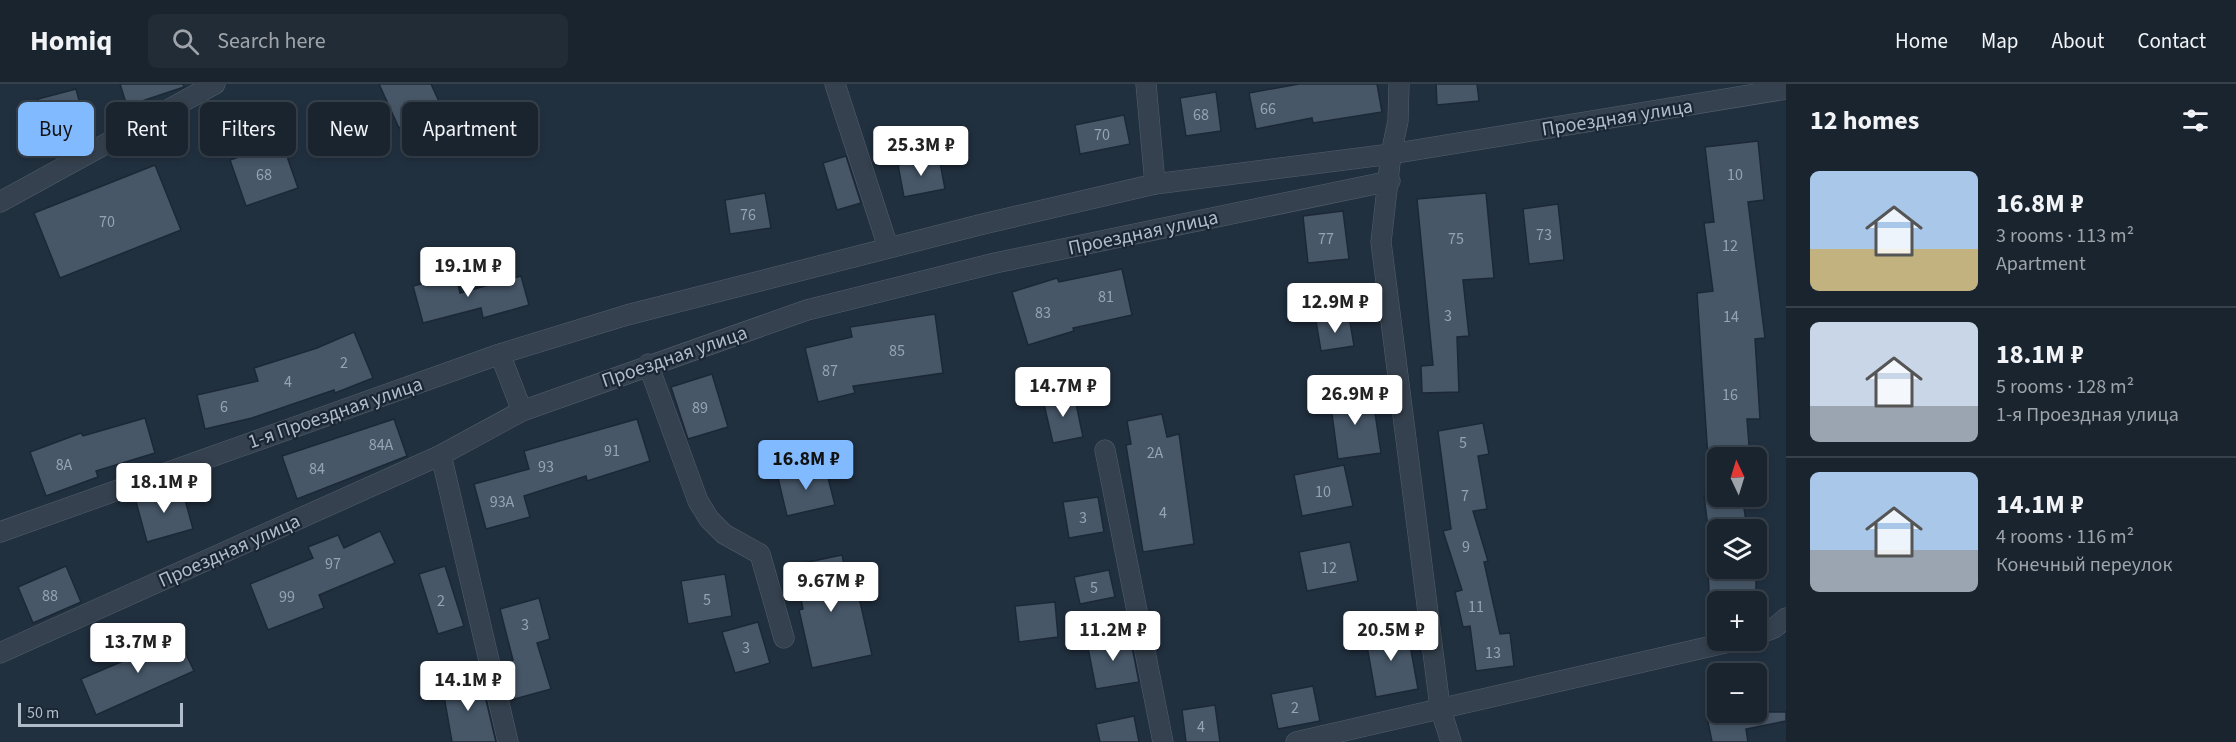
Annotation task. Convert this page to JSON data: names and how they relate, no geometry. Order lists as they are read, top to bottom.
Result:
{
  "streets": {
    "street": ["Проездная улица", "1-я Проездная улица"]
  },
  "crossings": [
    ["Проездная улица", "1-я Проездная улица"]
  ],
  "house_numbers": [
    "66",
    "68",
    "70",
    "68",
    "10",
    "76",
    "70",
    "73",
    "77",
    "75",
    "12",
    "81",
    "83",
    "3",
    "14",
    "85",
    "2",
    "87",
    "4",
    "16",
    "6",
    "89",
    "5",
    "84А",
    "91",
    "2А",
    "8А",
    "93",
    "84",
    "10",
    "7",
    "93А",
    "4",
    "3",
    "9",
    "97",
    "12",
    "5",
    "88",
    "99",
    "5",
    "2",
    "11",
    "3",
    "3",
    "13",
    "2",
    "4"
  ],
  "scale_bar": "50 m",
  "north": "top",
  "page": {
    "header": "Homiq",
    "search": "Search here",
    "nav": [
      "Home",
      "Map",
      "About",
      "Contact"
    ],
    "heading": "12 homes",
    "chip": [
      "Buy",
      "Rent",
      "Filters",
      "New",
      "Apartment"
    ],
    "price": [
      "25.3M ₽",
      "19.1M ₽",
      "12.9M ₽",
      "14.7M ₽",
      "26.9M ₽",
      "16.8M ₽",
      "18.1M ₽",
      "9.67M ₽",
      "11.2M ₽",
      "20.5M ₽",
      "13.7M ₽",
      "14.1M ₽"
    ],
    "list": [
      {
        "name": "16.8M ₽",
        "note": "3 rooms · 113 m² · Apartment"
      },
      {
        "name": "18.1M ₽",
        "note": "5 rooms · 128 m² · 1-я Проездная улица"
      },
      {
        "name": "14.1M ₽",
        "note": "4 rooms · 116 m² · Конечный переулок"
      }
    ],
    "map_buttons": ["+", "−"],
    "scale": "50 m"
  }
}
